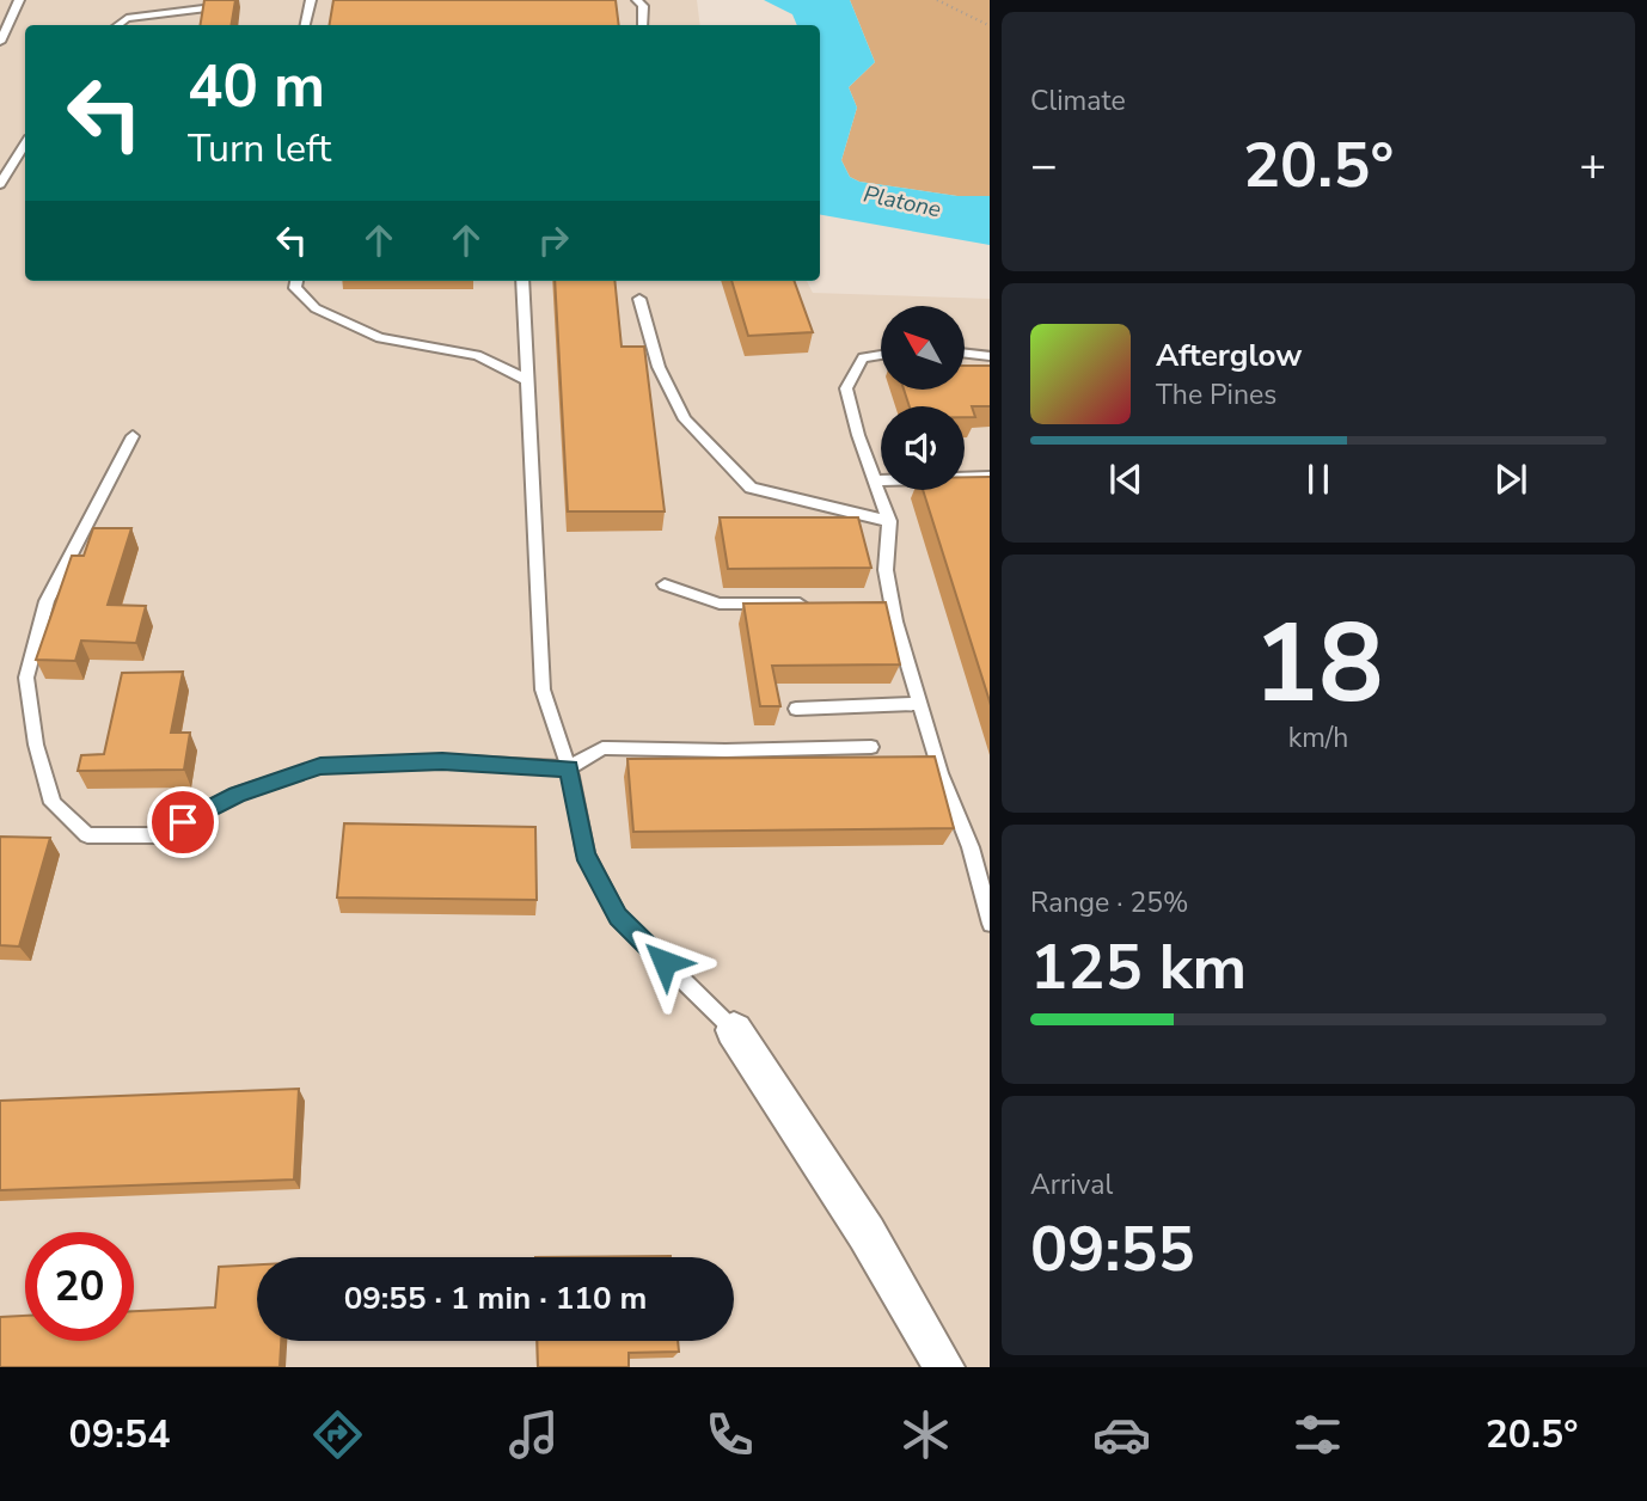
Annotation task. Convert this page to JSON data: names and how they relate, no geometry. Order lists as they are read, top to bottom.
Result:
{
  "water": ["Platone"],
  "north": "top left",
  "page": {
    "tile": [
      "Climate",
      ["18", "km/h"],
      ["Range · 25%", "125 km"],
      ["Arrival", "09:55"]
    ],
    "turn": ["40 m", "Turn left"],
    "heat": ["−", "20.5°", "+"],
    "song": ["Afterglow", "The Pines"],
    "limit": "20",
    "trip": "09:55 · 1 min · 110 m",
    "tabs": ["09:54", "20.5°"]
  }
}
